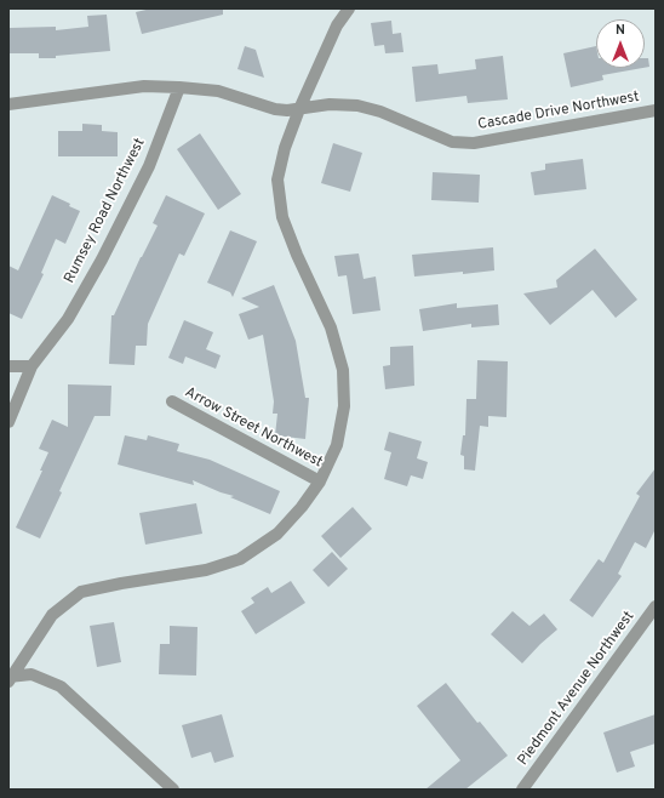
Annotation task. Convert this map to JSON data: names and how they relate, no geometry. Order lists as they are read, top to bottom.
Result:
{
  "streets": {
    "street": [
      "Cascade Drive Northwest",
      "Rumsey Road Northwest",
      "Arrow Street Northwest",
      "Piedmont Avenue Northwest"
    ]
  },
  "crossings": [
    ["Cascade Drive Northwest", "Rumsey Road Northwest"]
  ],
  "north": "top"
}
